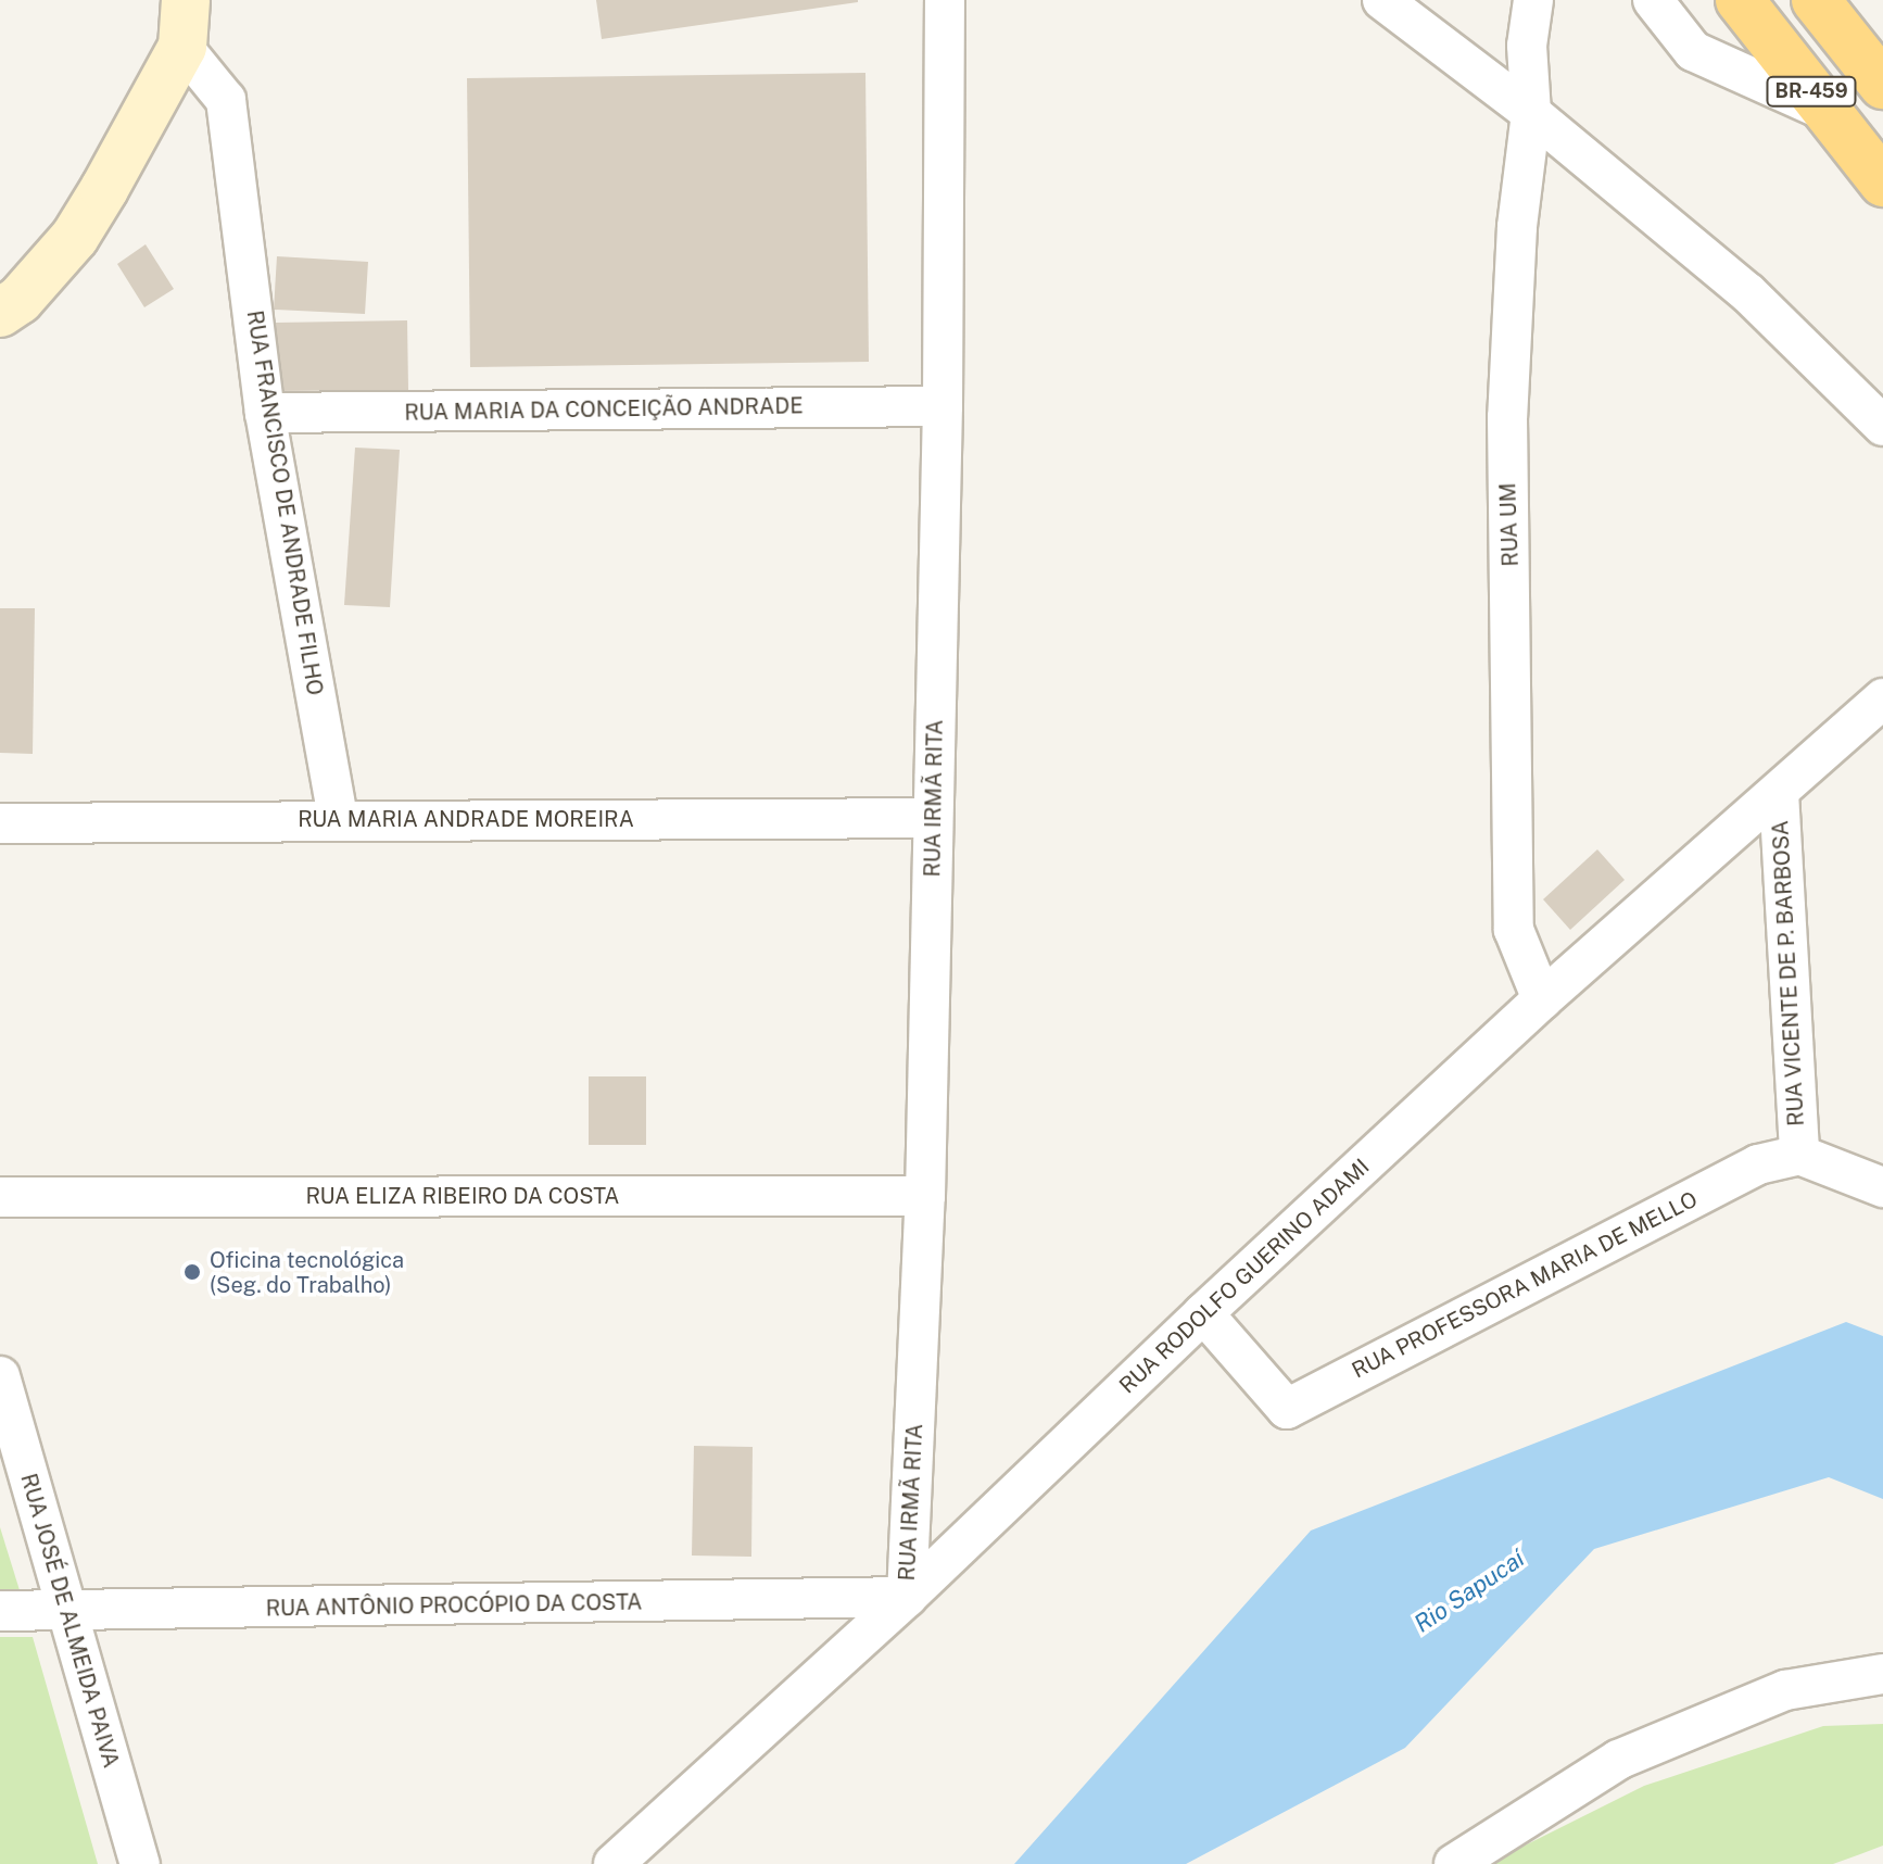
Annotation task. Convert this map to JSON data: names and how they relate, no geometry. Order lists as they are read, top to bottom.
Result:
{
  "streets": {
    "highway": ["BR-459"],
    "street": [
      "RUA MARIA DA CONCEIÇÃO ANDRADE",
      "RUA FRANCISCO DE ANDRADE FILHO",
      "RUA UM",
      "RUA IRMÃ RITA",
      "RUA MARIA ANDRADE MOREIRA",
      "RUA VICENTE DE P. BARBOSA",
      "RUA ELIZA RIBEIRO DA COSTA",
      "RUA RODOLFO GUERINO ADAMI",
      "RUA PROFESSORA MARIA DE MELLO",
      "RUA ANTÔNIO PROCÓPIO DA COSTA",
      "RUA JOSÉ DE ALMEIDA PAIVA"
    ]
  },
  "crossings": [
    ["RUA MARIA DA CONCEIÇÃO ANDRADE", "RUA FRANCISCO DE ANDRADE FILHO"],
    ["RUA MARIA DA CONCEIÇÃO ANDRADE", "RUA IRMÃ RITA"],
    ["RUA FRANCISCO DE ANDRADE FILHO", "RUA MARIA ANDRADE MOREIRA"],
    ["RUA UM", "RUA RODOLFO GUERINO ADAMI"],
    ["RUA IRMÃ RITA", "RUA MARIA ANDRADE MOREIRA"],
    ["RUA IRMÃ RITA", "RUA ELIZA RIBEIRO DA COSTA"],
    ["RUA IRMÃ RITA", "RUA RODOLFO GUERINO ADAMI"],
    ["RUA IRMÃ RITA", "RUA ANTÔNIO PROCÓPIO DA COSTA"],
    ["RUA VICENTE DE P. BARBOSA", "RUA RODOLFO GUERINO ADAMI"],
    ["RUA VICENTE DE P. BARBOSA", "RUA PROFESSORA MARIA DE MELLO"],
    ["RUA RODOLFO GUERINO ADAMI", "RUA PROFESSORA MARIA DE MELLO"],
    ["RUA RODOLFO GUERINO ADAMI", "RUA ANTÔNIO PROCÓPIO DA COSTA"],
    ["RUA ANTÔNIO PROCÓPIO DA COSTA", "RUA JOSÉ DE ALMEIDA PAIVA"]
  ],
  "water": ["Rio Sapucaí"],
  "places": ["Oficina tecnológica (Seg. do Trabalho)"]
}
